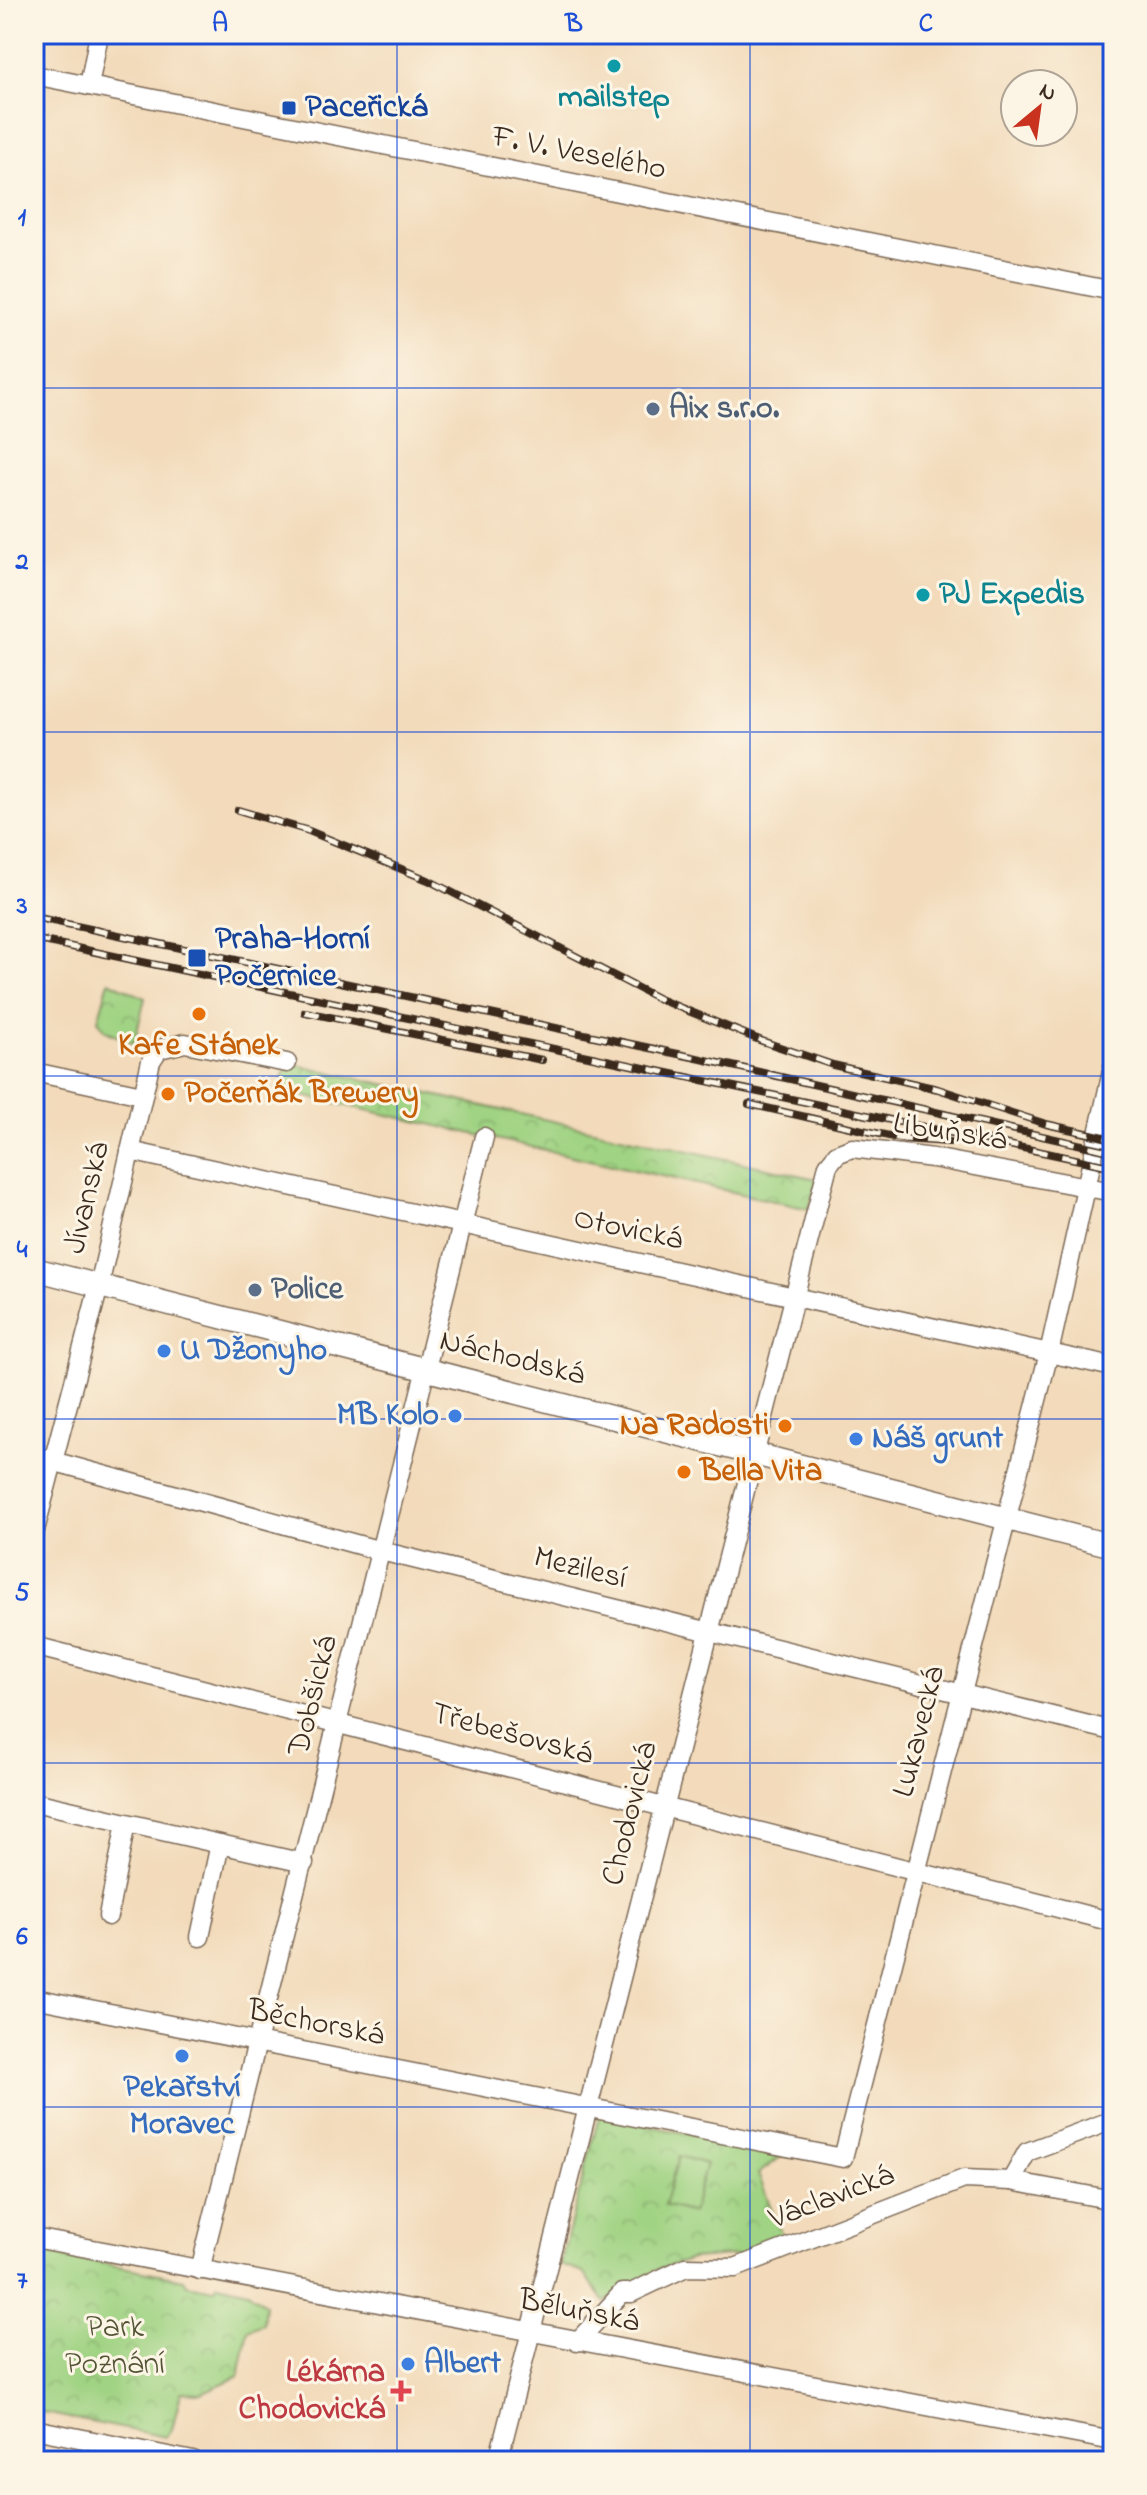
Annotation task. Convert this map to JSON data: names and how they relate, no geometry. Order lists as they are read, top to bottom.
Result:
{
  "streets": {
    "main road": ["Náchodská"],
    "street": [
      "F. V. Veselého",
      "Libuňská",
      "Jívanská",
      "Otovická",
      "Mezilesí",
      "Dobšická",
      "Lukavecká",
      "Třebešovská",
      "Chodovická",
      "Běchorská",
      "Václavická",
      "Běluňská"
    ]
  },
  "crossings": [
    ["Libuňská", "Lukavecká"],
    ["Libuňská", "Chodovická"],
    ["Jívanská", "Otovická"],
    ["Jívanská", "Náchodská"],
    ["Jívanská", "Mezilesí"],
    ["Otovická", "Dobšická"],
    ["Otovická", "Lukavecká"],
    ["Otovická", "Chodovická"],
    ["Náchodská", "Dobšická"],
    ["Náchodská", "Lukavecká"],
    ["Náchodská", "Chodovická"],
    ["Mezilesí", "Dobšická"],
    ["Mezilesí", "Lukavecká"],
    ["Mezilesí", "Chodovická"],
    ["Dobšická", "Třebešovská"],
    ["Dobšická", "Běchorská"],
    ["Dobšická", "Běluňská"],
    ["Lukavecká", "Třebešovská"],
    ["Lukavecká", "Chodovická"],
    ["Lukavecká", "Běchorská"],
    ["Třebešovská", "Chodovická"],
    ["Chodovická", "Běchorská"],
    ["Chodovická", "Běluňská"],
    ["Václavická", "Běluňská"]
  ],
  "parks": ["Park Poznání"],
  "places": {
    "other": [
      "mailstep",
      "Aix s.r.o.",
      "PJ Expedis",
      "Kafe Stánek",
      "Počerňák Brewery",
      "Police",
      "U Džonyho",
      "MB Kolo",
      "Na Radosti",
      "Náš grunt",
      "Bella Vita",
      "Pekařství Moravec",
      "Albert"
    ],
    "transit": ["Paceřická", "Praha-Horní Počernice"],
    "health": ["Lékárna Chodovická"]
  },
  "north": "top right",
  "grid": {
    "columns": ["A", "B", "C"],
    "rows": [
      "1",
      "2",
      "3",
      "4",
      "5",
      "6",
      "7"
    ]
  }
}
